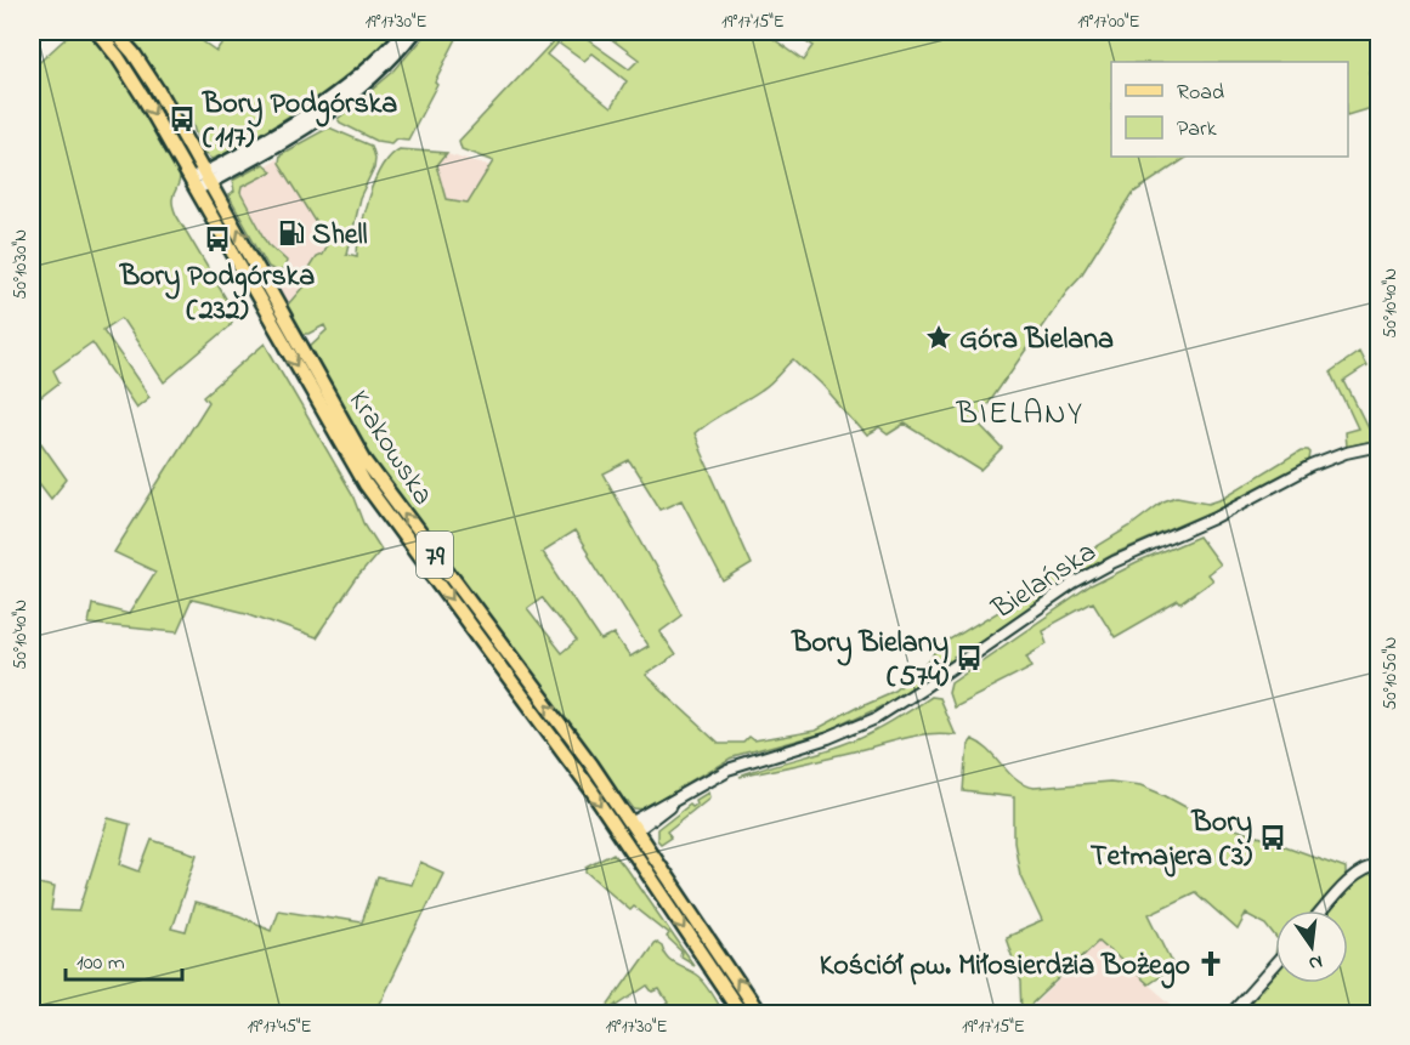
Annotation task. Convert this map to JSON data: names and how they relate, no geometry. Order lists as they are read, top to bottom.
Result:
{
  "streets": {
    "main road": ["Krakowska", "79"],
    "street": ["Bielańska"]
  },
  "crossings": [
    ["Krakowska", "Bielańska"]
  ],
  "districts": ["BIELANY"],
  "places": {
    "bus stop": [
      "Bory Podgórska (117)",
      "Bory Podgórska (232)",
      "Bory Bielany (574)",
      "Bory Tetmajera (3)"
    ],
    "fuel station": ["Shell"],
    "place": ["Góra Bielana"],
    "church": ["Kościół pw. Miłosierdzia Bożego"]
  },
  "legend": ["Road", "Park"],
  "scale_bar": "100 m",
  "north": "bottom",
  "coordinates": [
    "19°17'30\"E",
    "19°17'15\"E",
    "19°17'00\"E",
    "50°10'30\"N",
    "50°10'40\"N",
    "50°10'50\"N",
    "19°17'45\"E"
  ]
}
